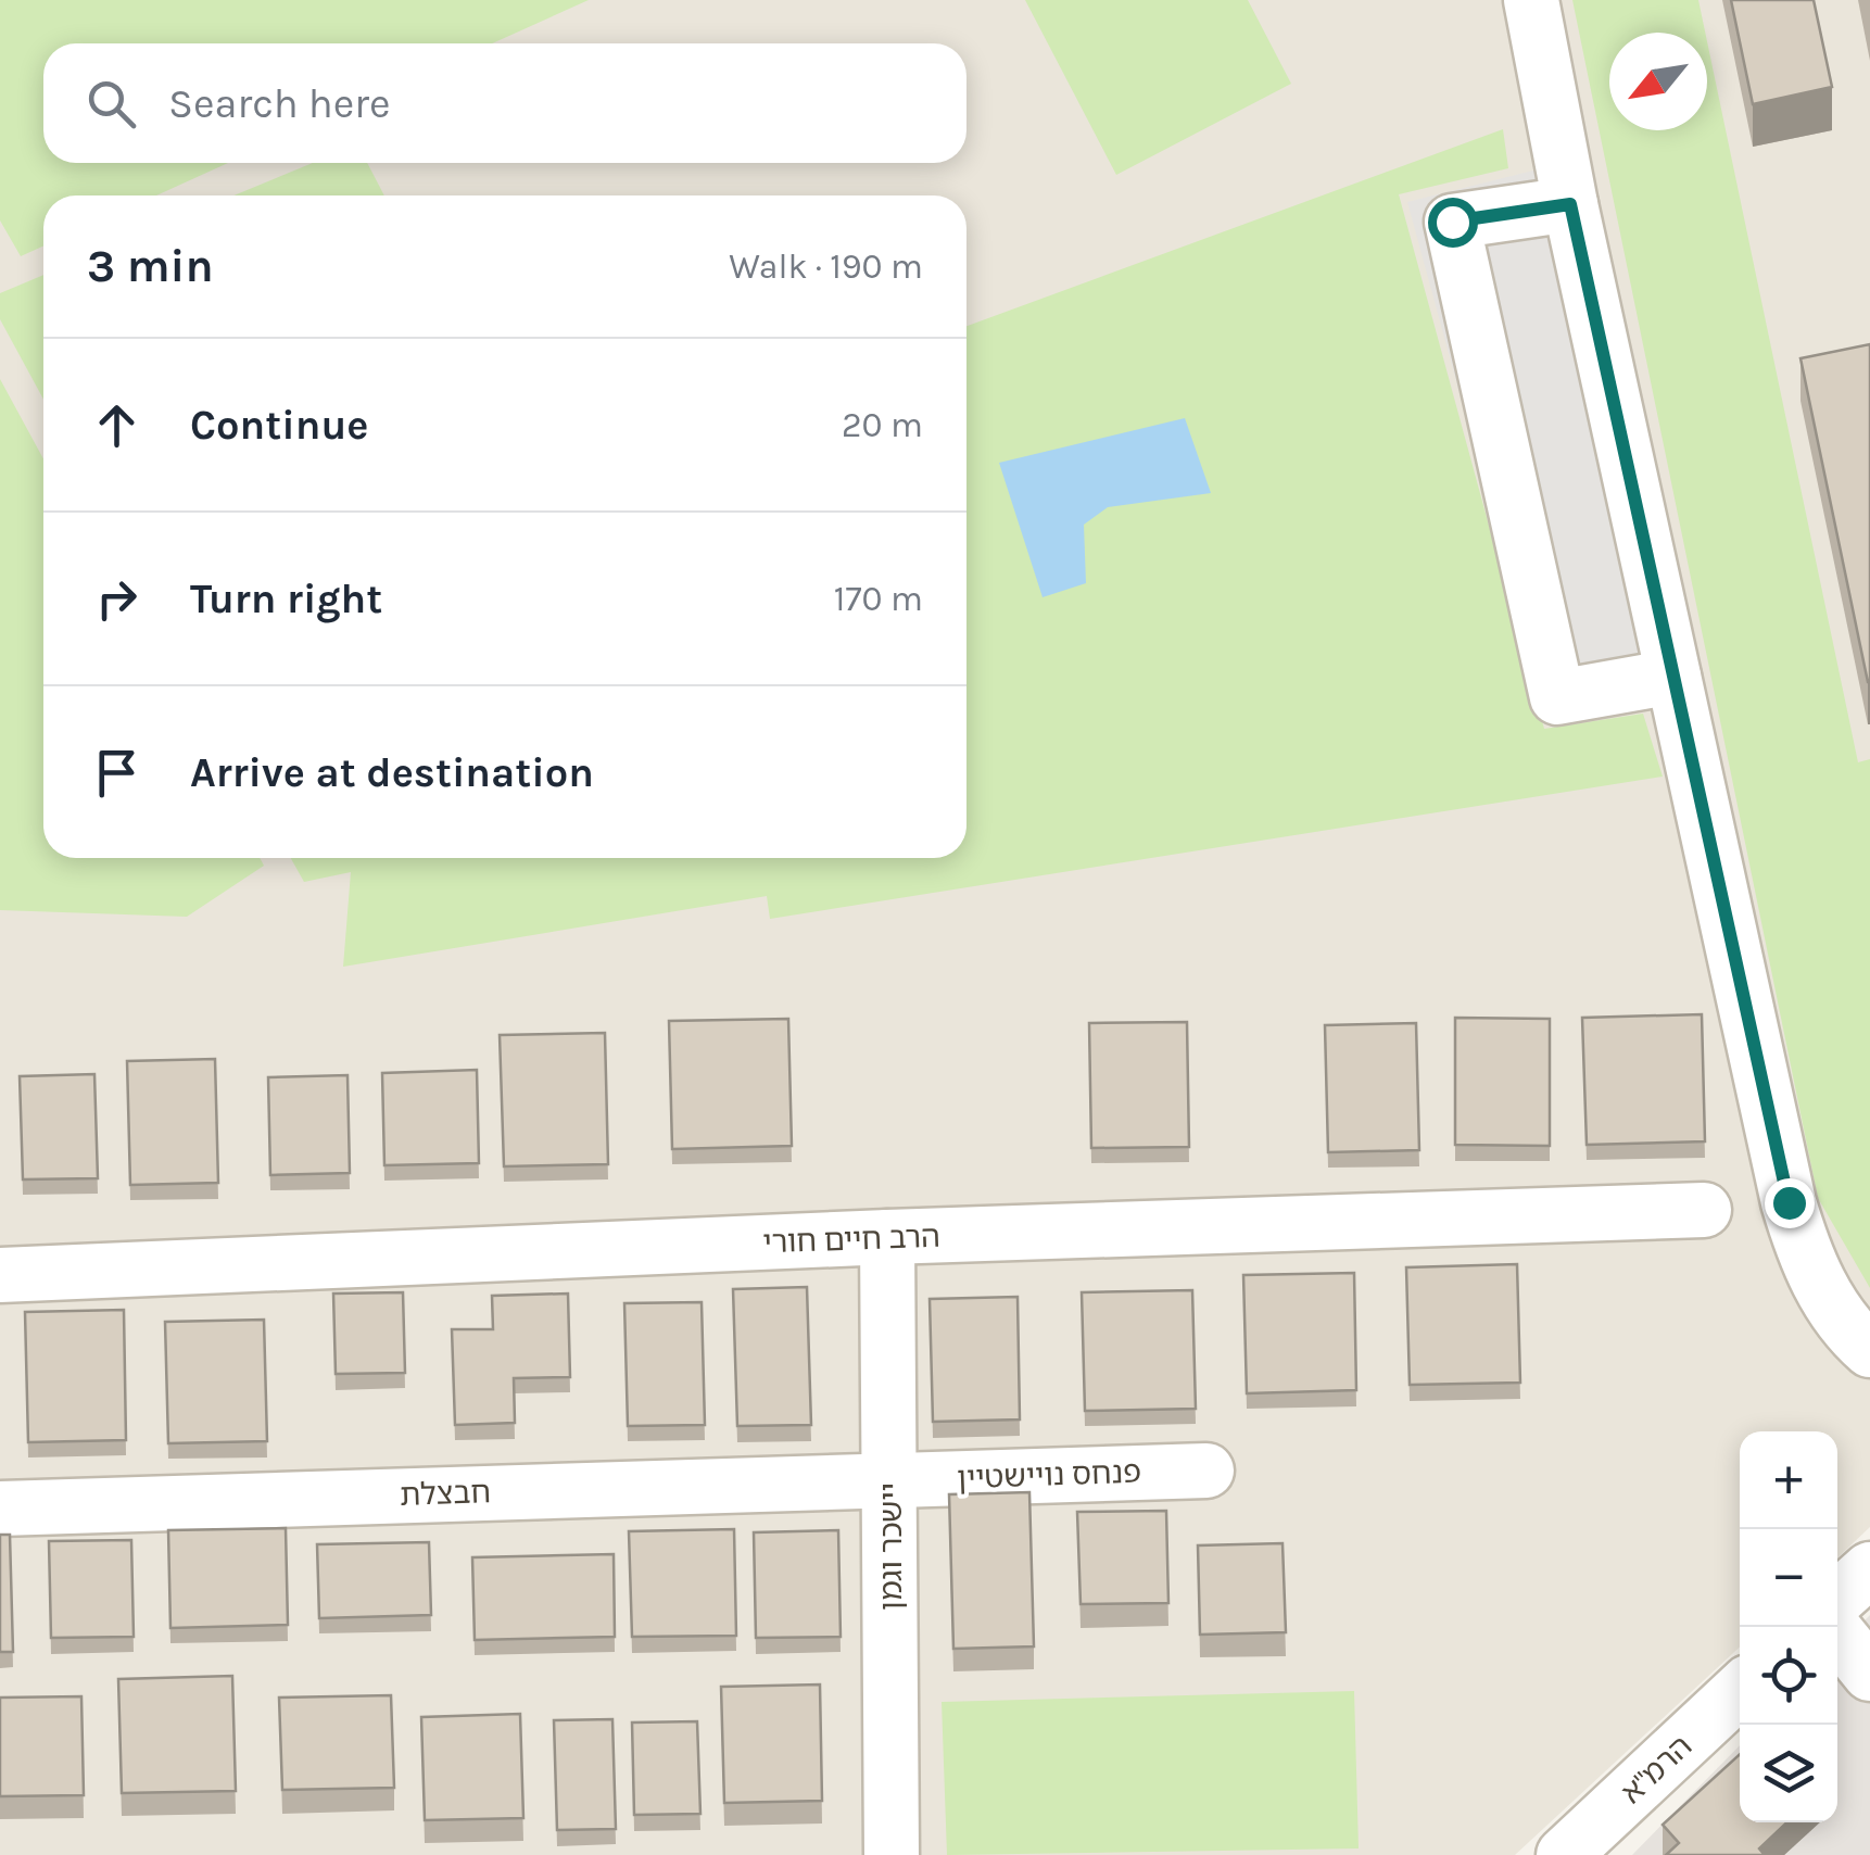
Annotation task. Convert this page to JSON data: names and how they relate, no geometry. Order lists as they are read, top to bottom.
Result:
{
  "streets": {
    "street": [
      "הרב חיים חורי",
      "פנחס נויישטיין",
      "חבצלת",
      "יישכר וגמן",
      "הרמ\"א"
    ]
  },
  "crossings": [
    ["הרב חיים חורי", "יישכר וגמן"],
    ["פנחס נויישטיין", "חבצלת"],
    ["פנחס נויישטיין", "יישכר וגמן"],
    ["חבצלת", "יישכר וגמן"]
  ],
  "north": "bottom left",
  "page": {
    "search": "Search here",
    "heading": ["3 min", "Walk · 190 m"],
    "list": [
      ["Continue", "20 m"],
      ["Turn right", "170 m"],
      "Arrive at destination"
    ],
    "map_buttons": ["+", "−"]
  }
}
